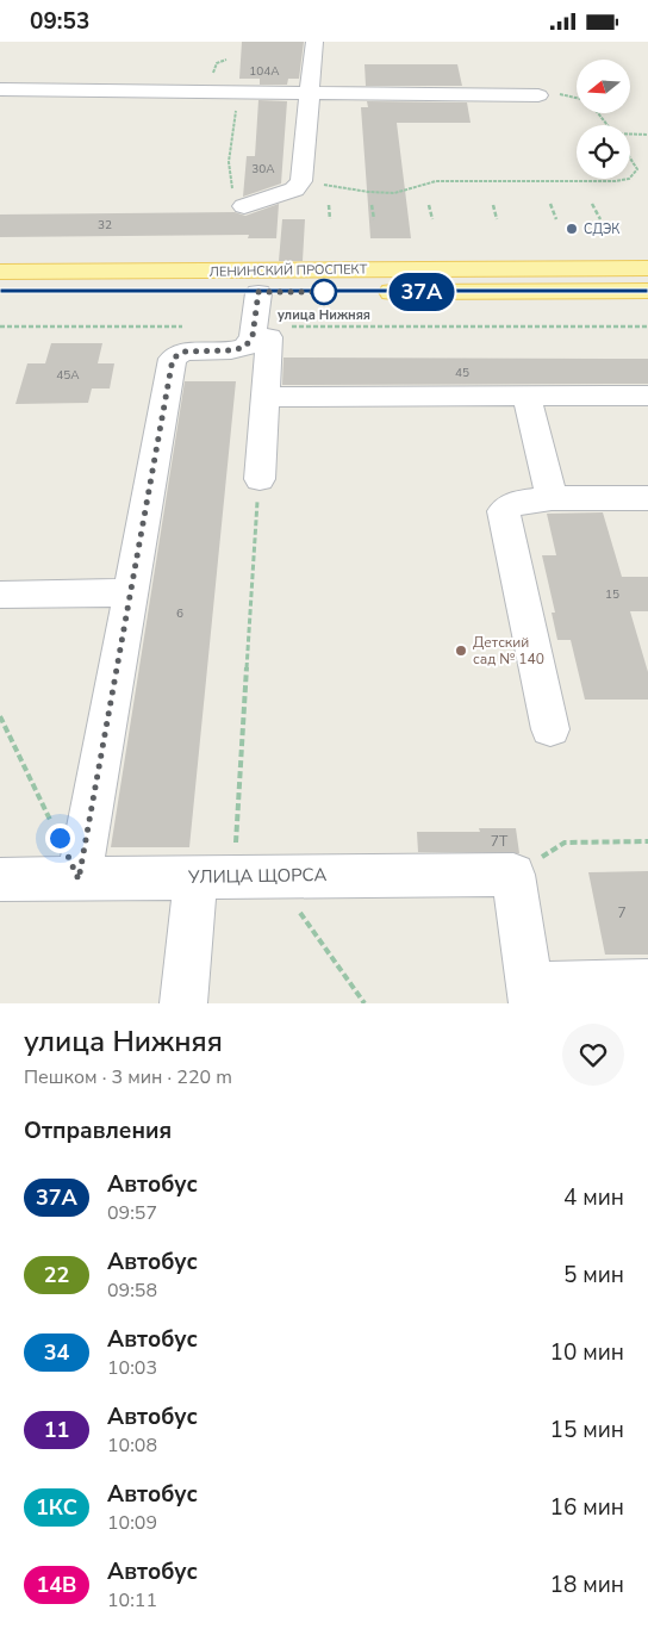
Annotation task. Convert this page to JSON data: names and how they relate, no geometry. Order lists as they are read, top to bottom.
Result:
{
  "streets": {
    "main road": ["ЛЕНИНСКИЙ ПРОСПЕКТ"],
    "street": ["УЛИЦА ЩОРСА"]
  },
  "places": ["СДЭК", "улица Нижняя", "Детский сад № 140"],
  "lines": ["bus line 37А"],
  "house_numbers": [
    "104А",
    "30А",
    "32",
    "45",
    "45А",
    "15",
    "6",
    "7Т",
    "7"
  ],
  "north": "left",
  "page": {
    "status": "09:53",
    "on_map": "37А",
    "heading": [
      ["улица Нижняя", "Пешком · 3 мин · 220 m"],
      "Отправления"
    ],
    "list": [
      {
        "mark": "37А",
        "name": "Автобус",
        "note": "09:57",
        "value": "4 мин"
      },
      {
        "mark": "22",
        "name": "Автобус",
        "note": "09:58",
        "value": "5 мин"
      },
      {
        "mark": "34",
        "name": "Автобус",
        "note": "10:03",
        "value": "10 мин"
      },
      {
        "mark": "11",
        "name": "Автобус",
        "note": "10:08",
        "value": "15 мин"
      },
      {
        "mark": "1КС",
        "name": "Автобус",
        "note": "10:09",
        "value": "16 мин"
      },
      {
        "mark": "14В",
        "name": "Автобус",
        "note": "10:11",
        "value": "18 мин"
      }
    ]
  }
}
